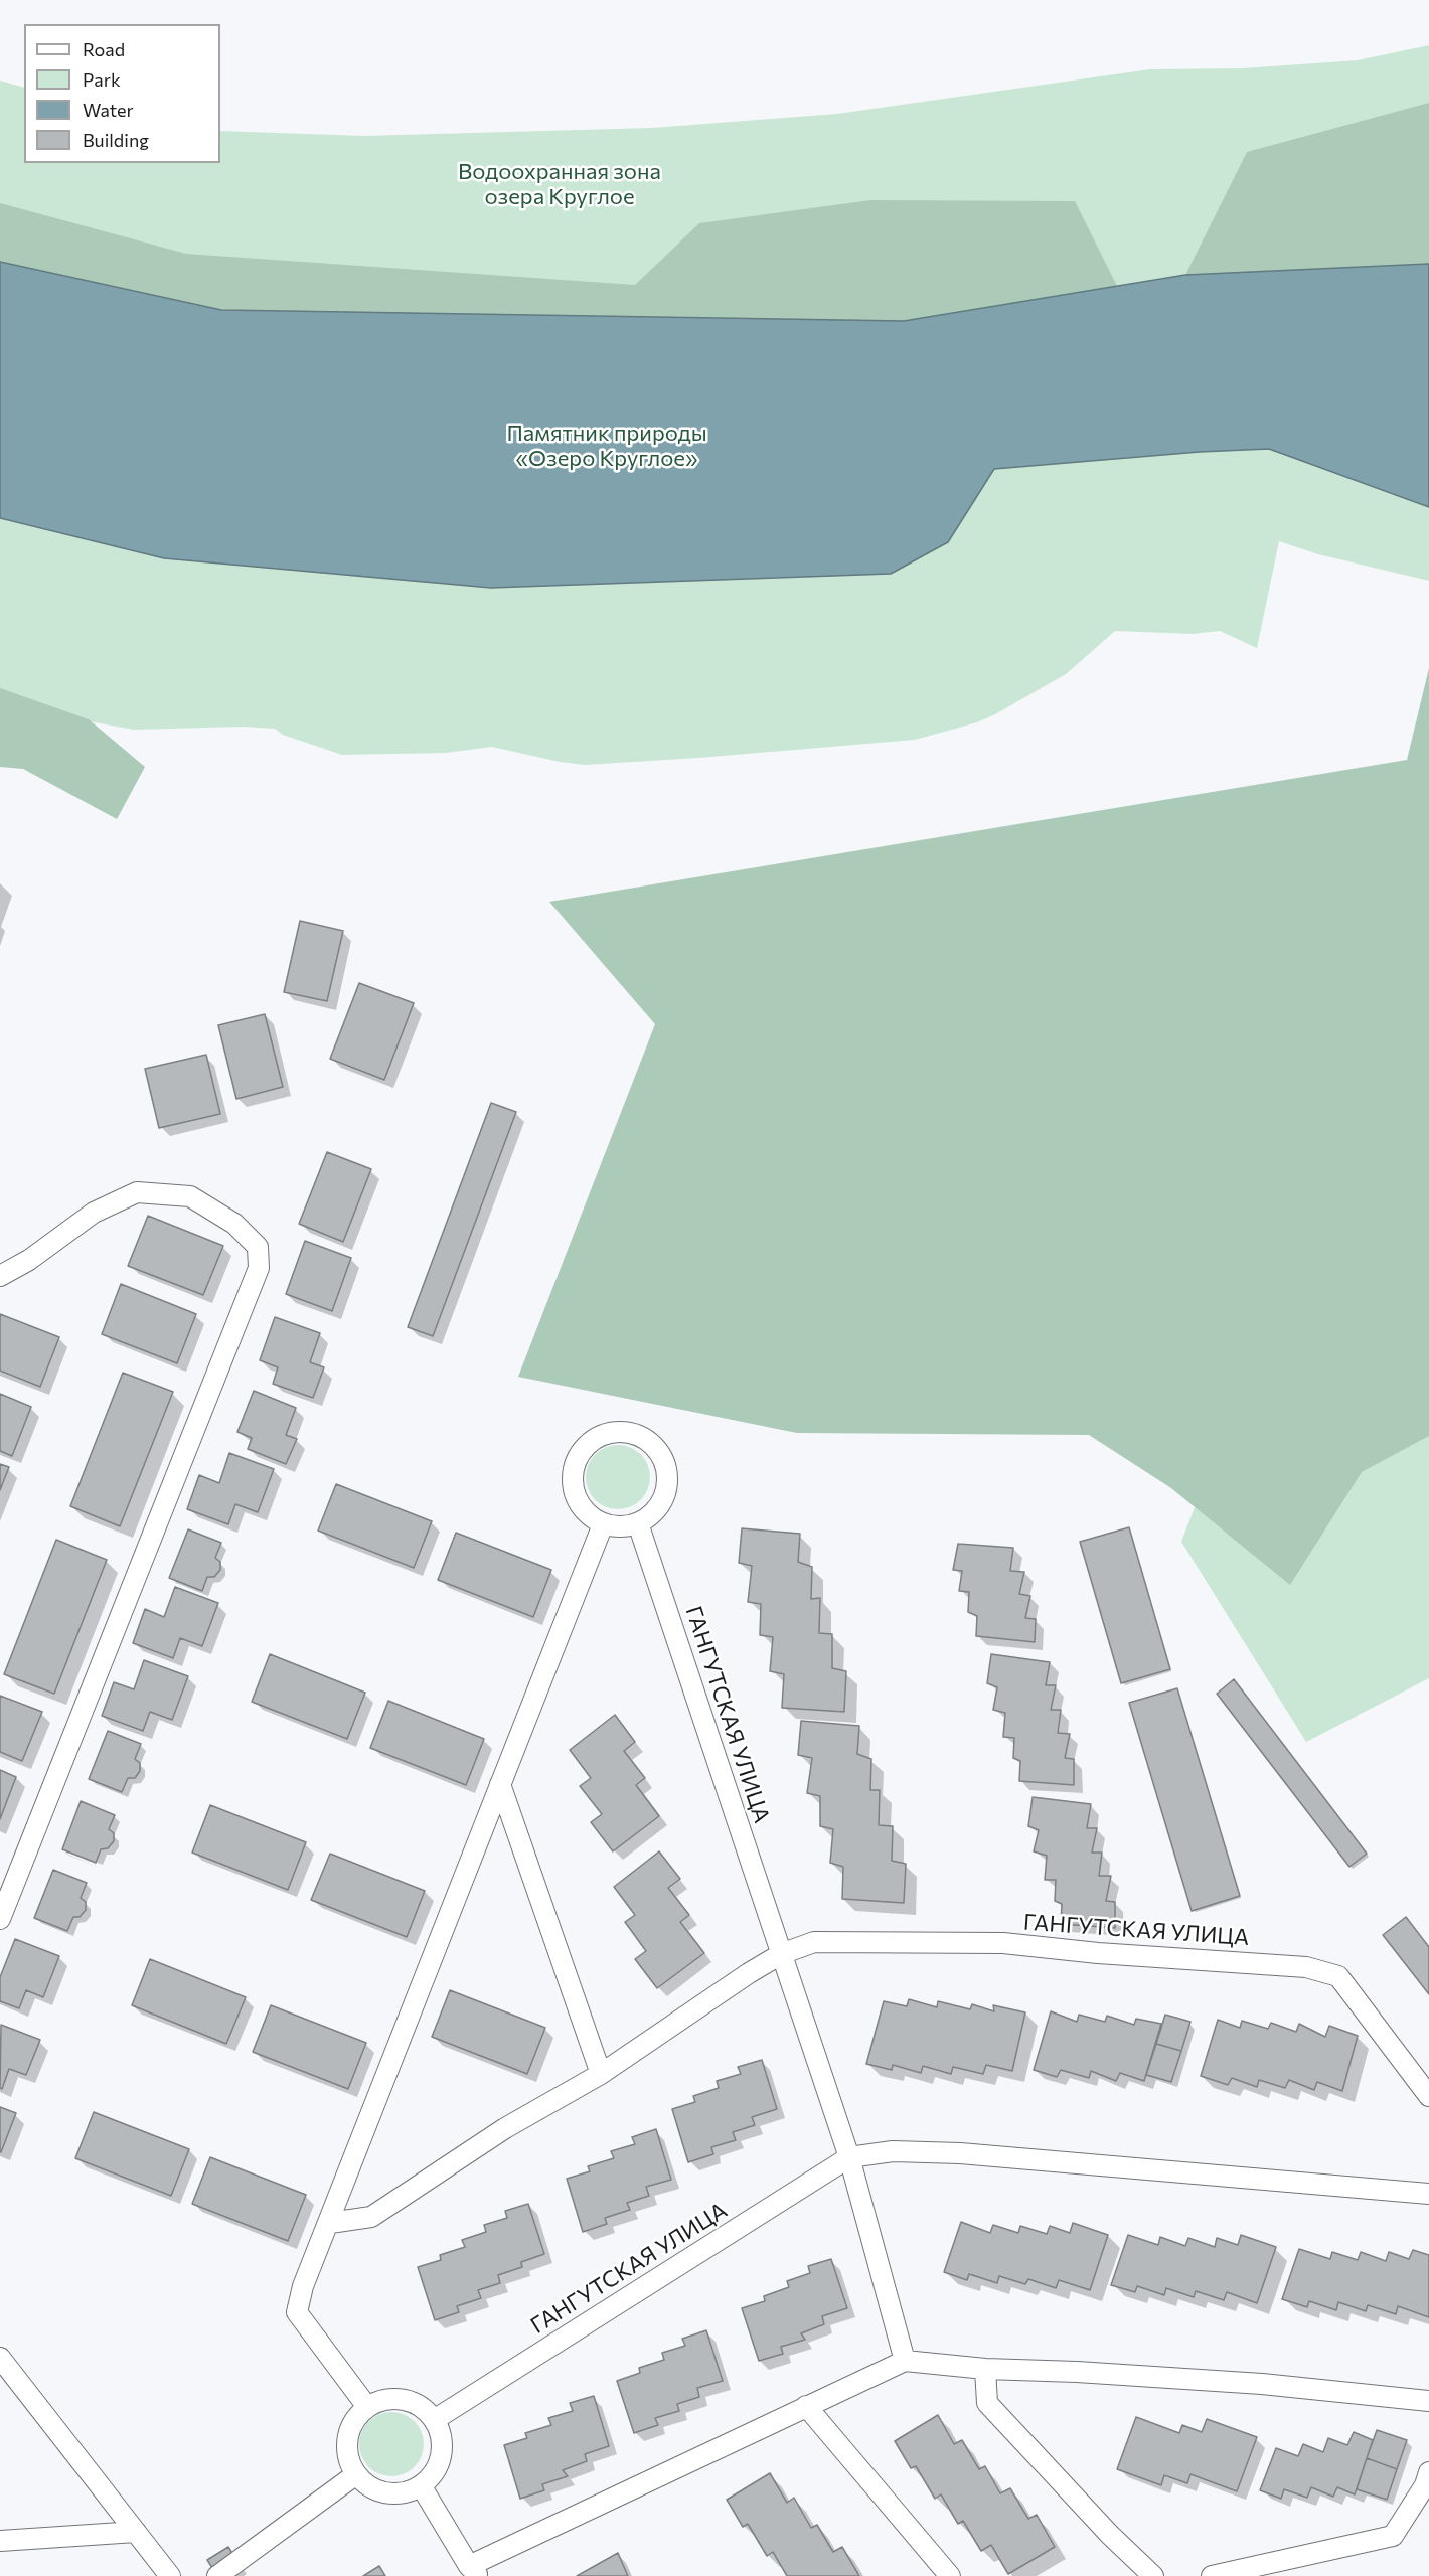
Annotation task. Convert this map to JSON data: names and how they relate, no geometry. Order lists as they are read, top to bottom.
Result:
{
  "streets": {
    "street": ["ГАНГУТСКАЯ УЛИЦА"]
  },
  "parks": ["Водоохранная зона озера Круглое", "Памятник природы «Озеро Круглое»"],
  "legend": [
    "Road",
    "Park",
    "Water",
    "Building"
  ]
}
